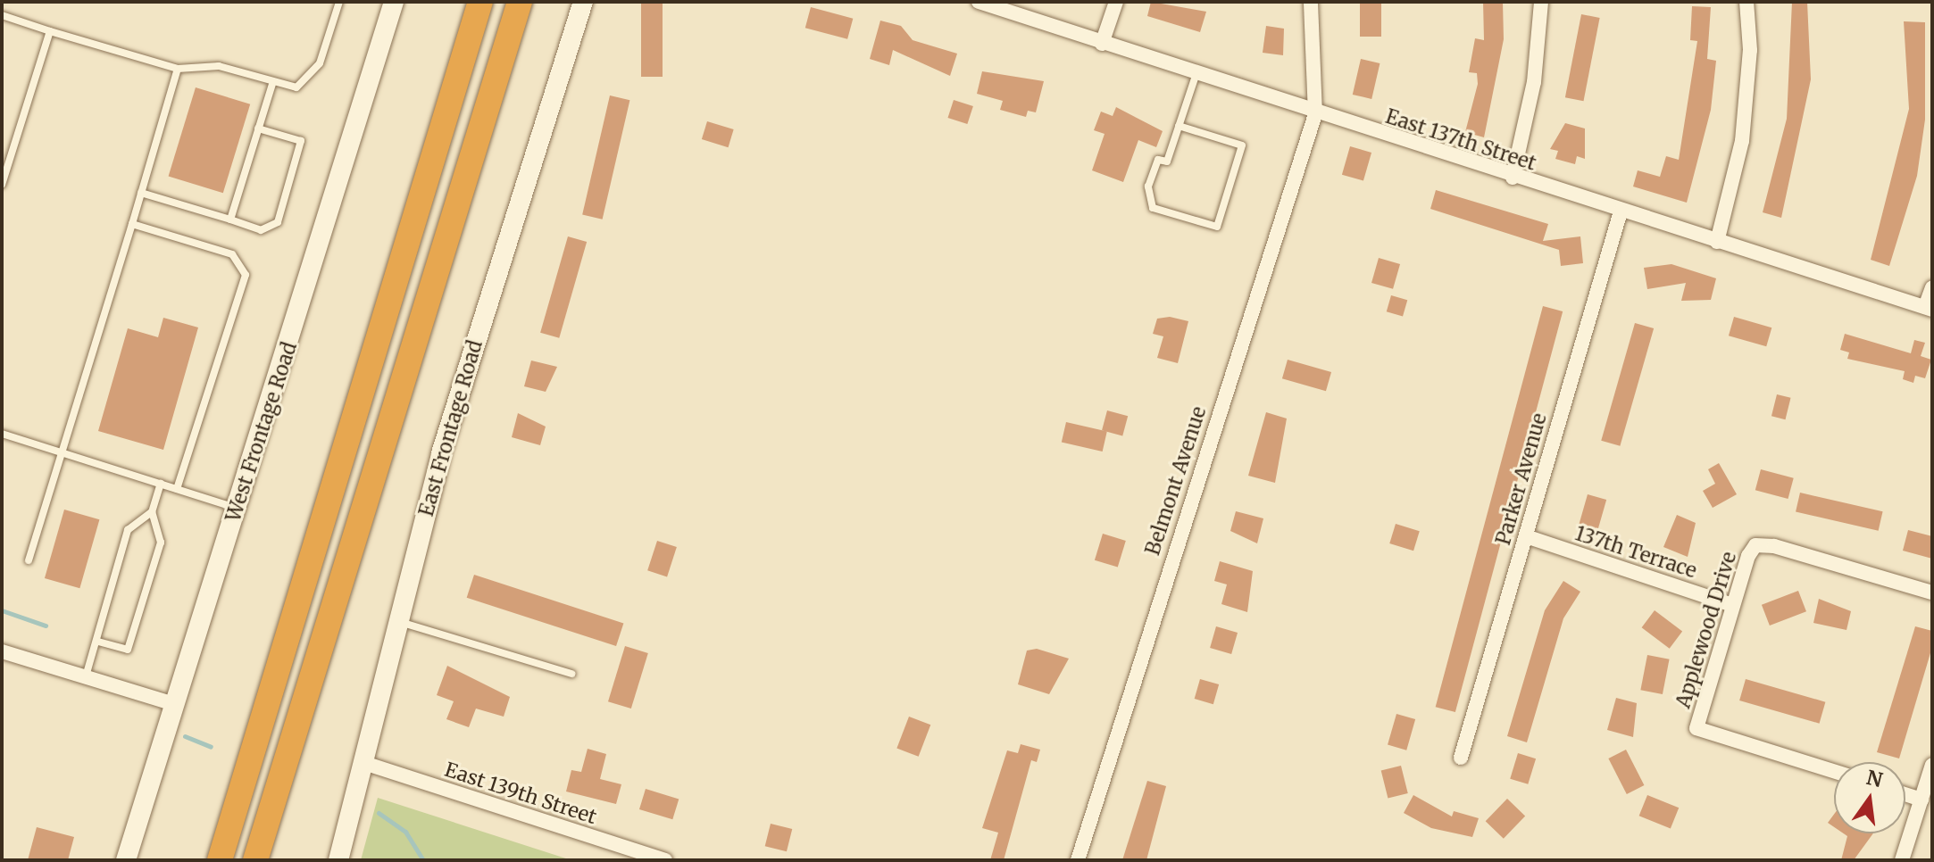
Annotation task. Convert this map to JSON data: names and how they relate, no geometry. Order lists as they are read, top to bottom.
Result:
{
  "streets": {
    "street": [
      "East 137th Street",
      "East Frontage Road",
      "West Frontage Road",
      "Parker Avenue",
      "Belmont Avenue",
      "137th Terrace",
      "Applewood Drive",
      "East 139th Street"
    ]
  },
  "crossings": [
    ["East 137th Street", "Parker Avenue"],
    ["East 137th Street", "Belmont Avenue"],
    ["East Frontage Road", "East 139th Street"],
    ["Parker Avenue", "137th Terrace"],
    ["137th Terrace", "Applewood Drive"]
  ],
  "north": "top"
}
